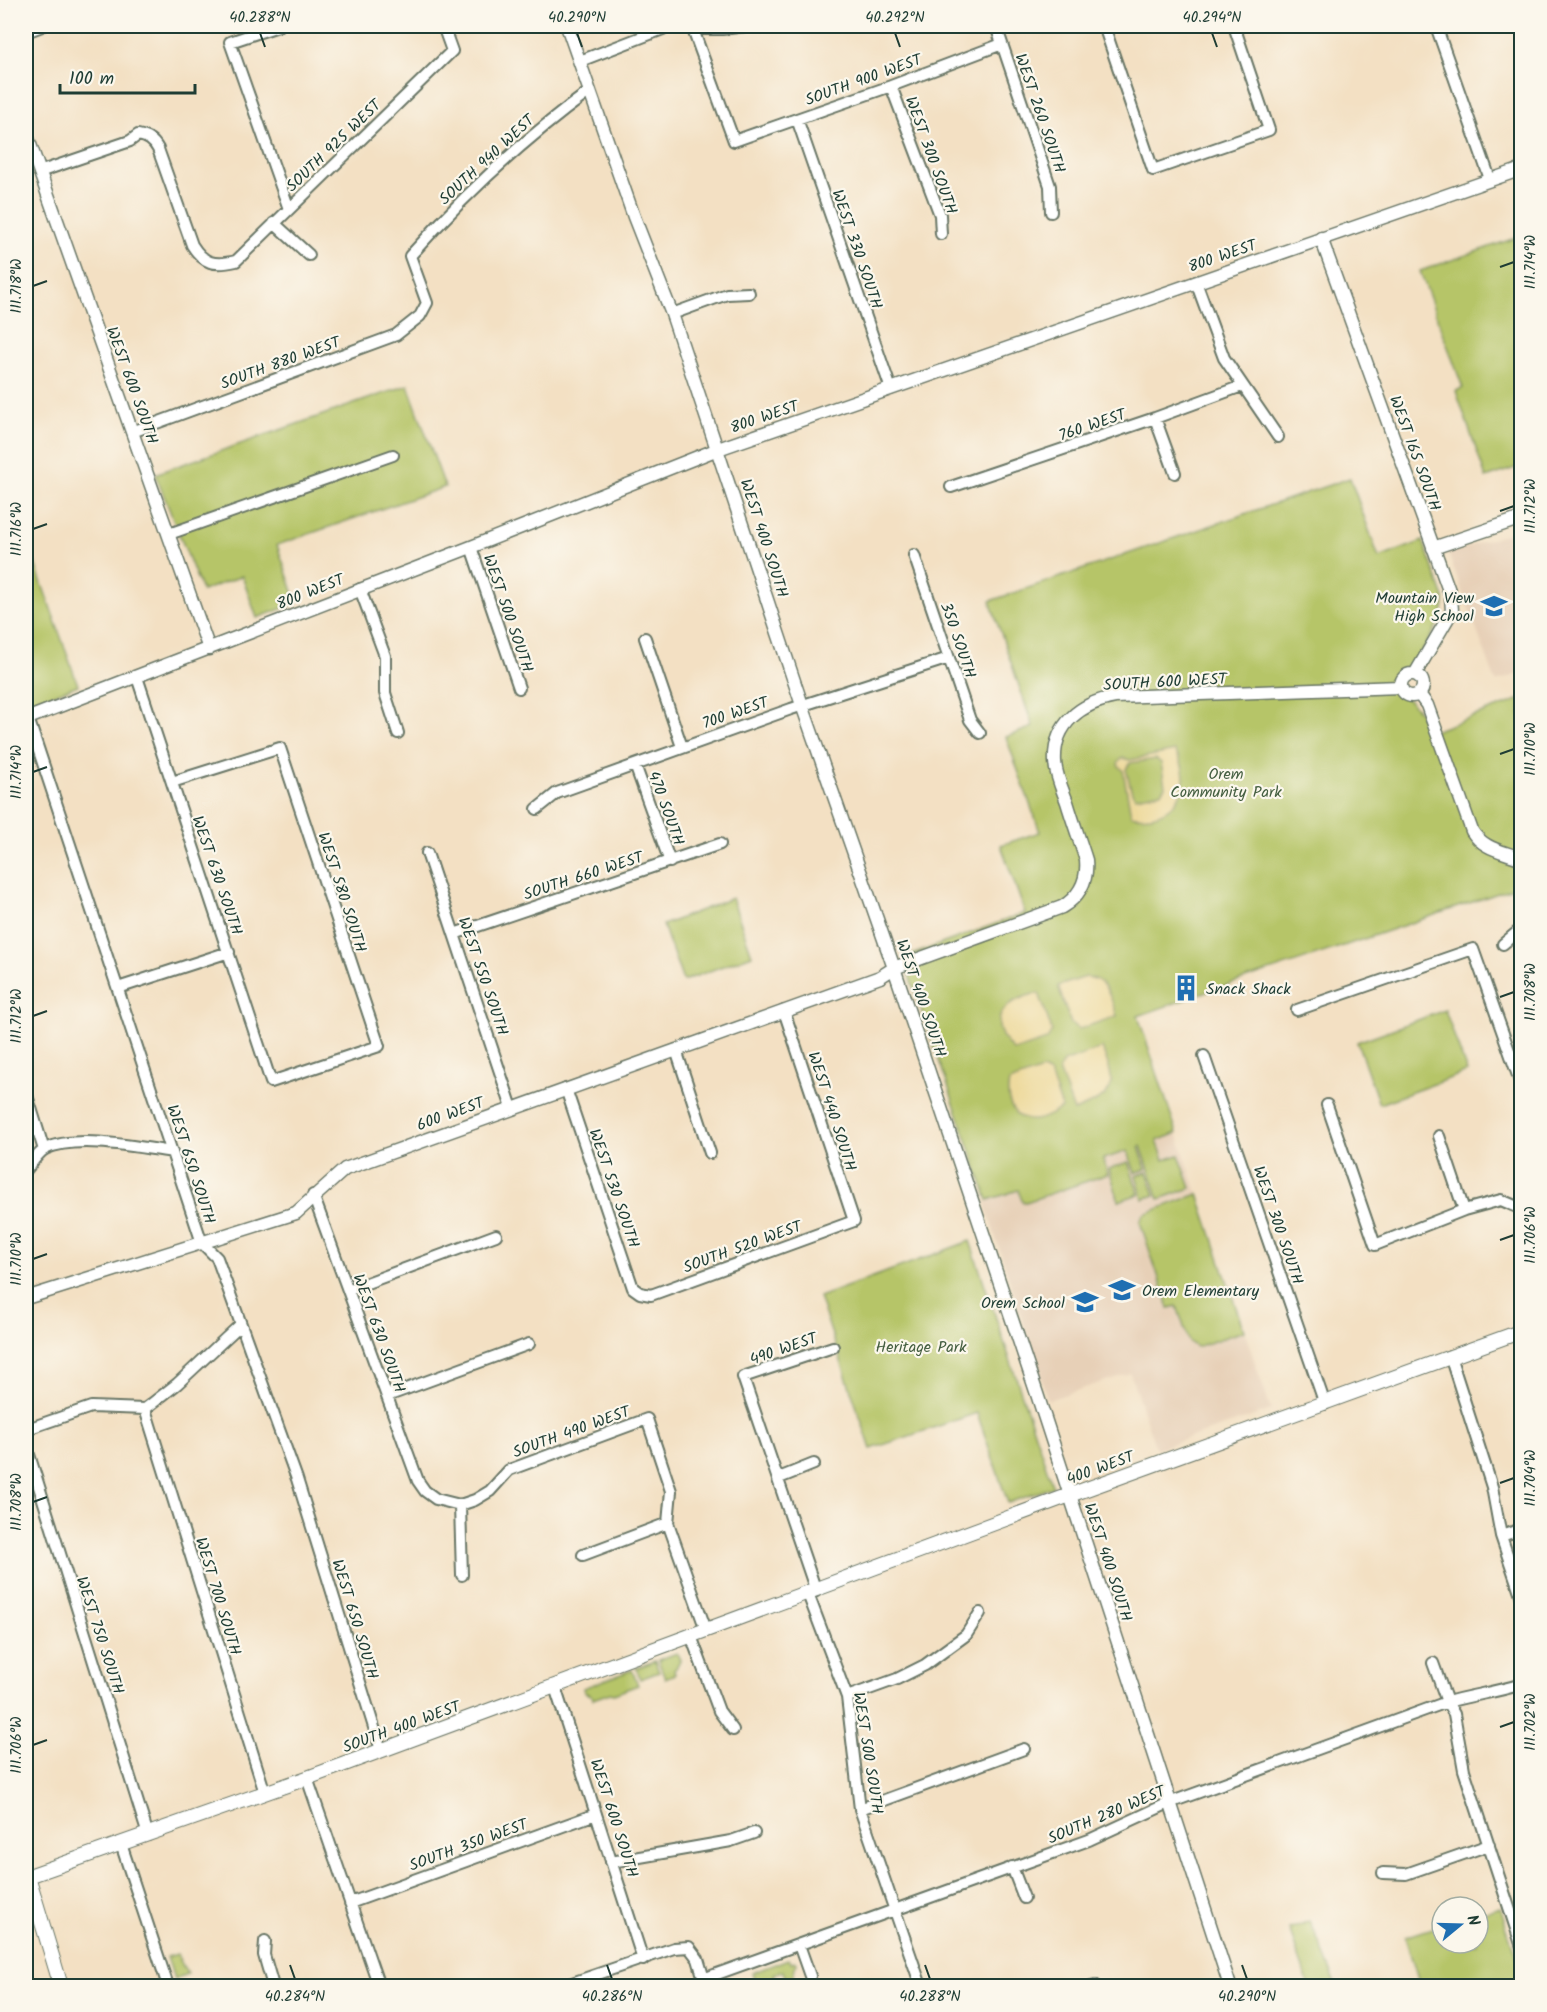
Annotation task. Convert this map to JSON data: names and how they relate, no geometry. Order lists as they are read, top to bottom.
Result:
{
  "streets": {
    "main road": ["400 WEST", "SOUTH 400 WEST"],
    "street": [
      "SOUTH 900 WEST",
      "WEST 260 SOUTH",
      "SOUTH 925 WEST",
      "WEST 300 SOUTH",
      "SOUTH 940 WEST",
      "WEST 330 SOUTH",
      "800 WEST",
      "SOUTH 880 WEST",
      "WEST 600 SOUTH",
      "760 WEST",
      "WEST 165 SOUTH",
      "WEST 400 SOUTH",
      "WEST 500 SOUTH",
      "350 SOUTH",
      "SOUTH 600 WEST",
      "700 WEST",
      "470 SOUTH",
      "WEST 630 SOUTH",
      "SOUTH 660 WEST",
      "WEST 580 SOUTH",
      "WEST 550 SOUTH",
      "WEST 440 SOUTH",
      "600 WEST",
      "WEST 650 SOUTH",
      "WEST 530 SOUTH",
      "SOUTH 520 WEST",
      "490 WEST",
      "SOUTH 490 WEST",
      "WEST 700 SOUTH",
      "WEST 750 SOUTH",
      "SOUTH 280 WEST",
      "SOUTH 350 WEST"
    ]
  },
  "crossings": [
    ["SOUTH 900 WEST", "WEST 260 SOUTH"],
    ["SOUTH 900 WEST", "WEST 300 SOUTH"],
    ["SOUTH 900 WEST", "WEST 330 SOUTH"],
    ["SOUTH 925 WEST", "WEST 600 SOUTH"],
    ["WEST 300 SOUTH", "400 WEST"],
    ["SOUTH 940 WEST", "SOUTH 880 WEST"],
    ["SOUTH 940 WEST", "WEST 400 SOUTH"],
    ["WEST 330 SOUTH", "800 WEST"],
    ["800 WEST", "WEST 600 SOUTH"],
    ["800 WEST", "WEST 165 SOUTH"],
    ["800 WEST", "WEST 400 SOUTH"],
    ["800 WEST", "WEST 500 SOUTH"],
    ["800 WEST", "WEST 630 SOUTH"],
    ["800 WEST", "WEST 650 SOUTH"],
    ["SOUTH 880 WEST", "WEST 600 SOUTH"],
    ["WEST 600 SOUTH", "SOUTH 400 WEST"],
    ["WEST 600 SOUTH", "SOUTH 350 WEST"],
    ["WEST 165 SOUTH", "SOUTH 600 WEST"],
    ["WEST 400 SOUTH", "SOUTH 600 WEST"],
    ["WEST 400 SOUTH", "700 WEST"],
    ["WEST 400 SOUTH", "600 WEST"],
    ["WEST 400 SOUTH", "400 WEST"],
    ["WEST 400 SOUTH", "SOUTH 280 WEST"],
    ["WEST 500 SOUTH", "490 WEST"],
    ["WEST 500 SOUTH", "400 WEST"],
    ["WEST 500 SOUTH", "SOUTH 280 WEST"],
    ["350 SOUTH", "700 WEST"],
    ["SOUTH 600 WEST", "600 WEST"],
    ["700 WEST", "470 SOUTH"],
    ["470 SOUTH", "SOUTH 660 WEST"],
    ["WEST 630 SOUTH", "WEST 580 SOUTH"],
    ["WEST 630 SOUTH", "600 WEST"],
    ["WEST 630 SOUTH", "SOUTH 490 WEST"],
    ["SOUTH 660 WEST", "WEST 550 SOUTH"],
    ["WEST 550 SOUTH", "600 WEST"],
    ["WEST 440 SOUTH", "600 WEST"],
    ["WEST 440 SOUTH", "SOUTH 520 WEST"],
    ["600 WEST", "WEST 650 SOUTH"],
    ["600 WEST", "WEST 530 SOUTH"],
    ["WEST 650 SOUTH", "SOUTH 400 WEST"],
    ["WEST 530 SOUTH", "SOUTH 520 WEST"],
    ["400 WEST", "SOUTH 400 WEST"],
    ["WEST 700 SOUTH", "SOUTH 400 WEST"],
    ["WEST 750 SOUTH", "SOUTH 400 WEST"]
  ],
  "parks": ["Orem Community Park", "Heritage Park"],
  "places": {
    "school or university": ["Mountain View High School", "Orem Elementary", "Orem School"],
    "building": ["Snack Shack"]
  },
  "scale_bar": "100 m",
  "north": "right",
  "coordinates": [
    "40.288°N",
    "40.290°N",
    "40.292°N",
    "40.294°N",
    "111.714°W",
    "111.718°W",
    "111.712°W",
    "111.716°W",
    "111.710°W",
    "111.708°W",
    "111.706°W",
    "111.704°W",
    "111.702°W",
    "40.284°N",
    "40.286°N"
  ]
}
